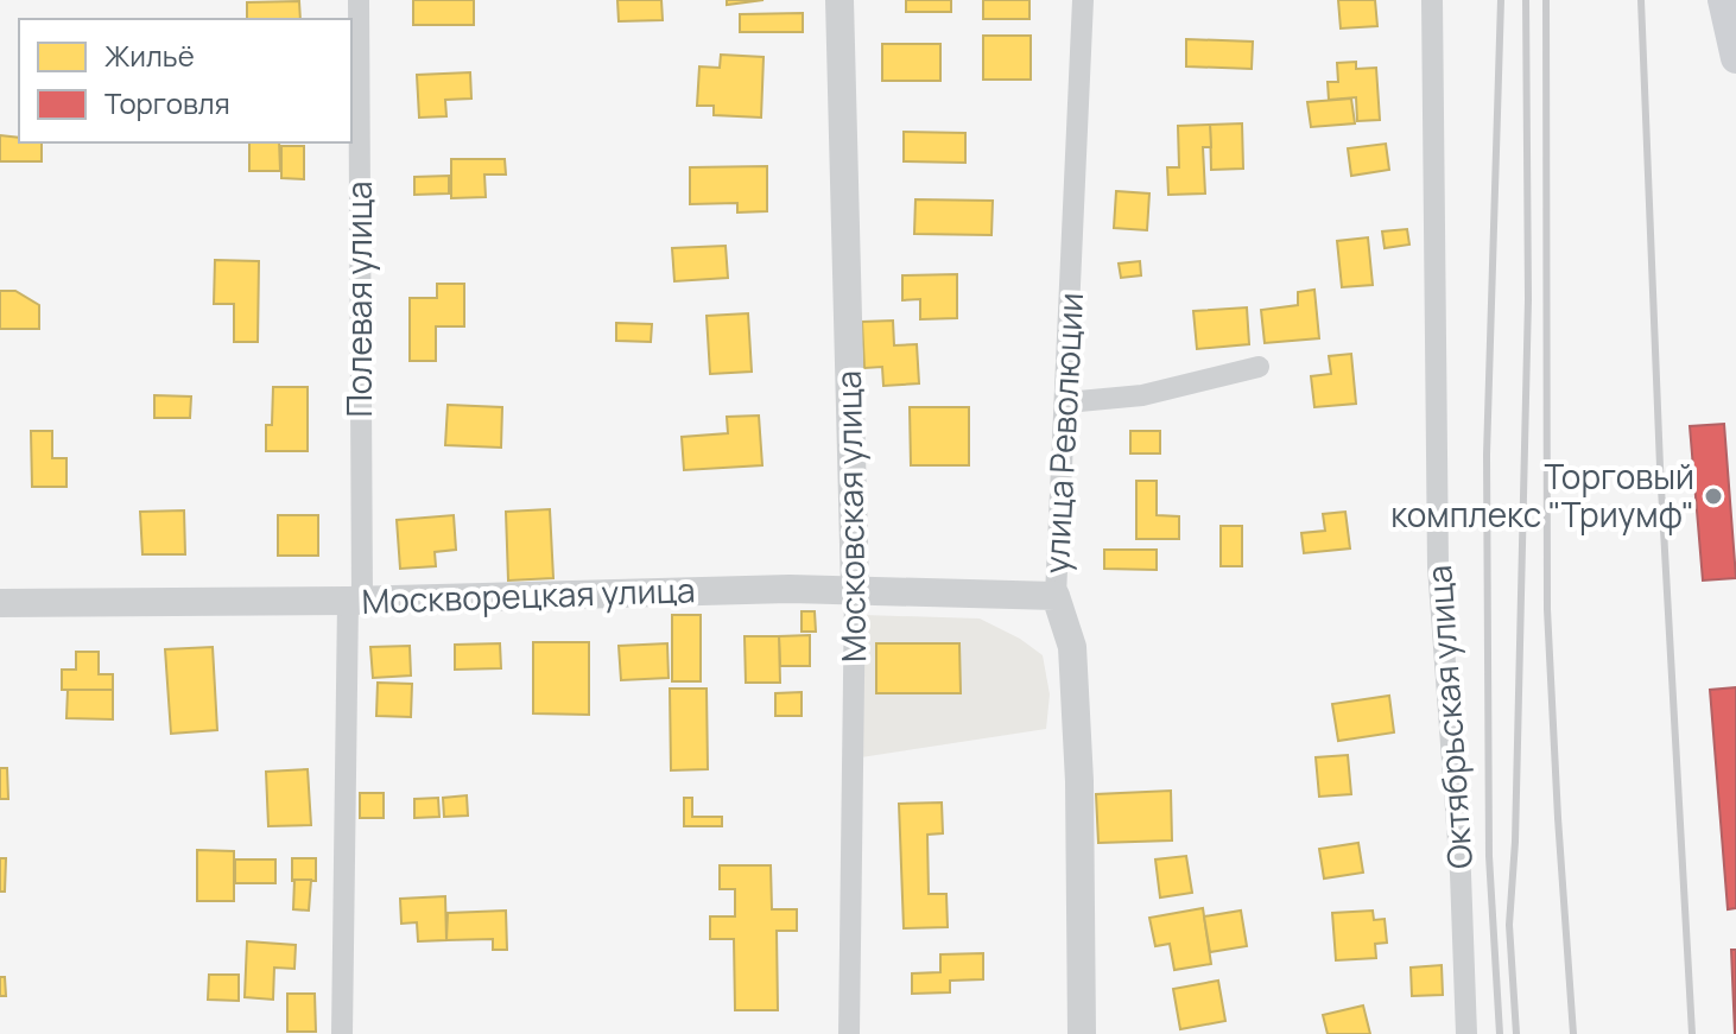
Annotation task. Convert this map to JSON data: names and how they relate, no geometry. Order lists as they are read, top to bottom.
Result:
{
  "streets": {
    "street": [
      "Полевая улица",
      "улица Революции",
      "Московская улица",
      "Москворецкая улица",
      "Октябрьская улица"
    ]
  },
  "crossings": [
    ["Полевая улица", "Москворецкая улица"],
    ["улица Революции", "Москворецкая улица"],
    ["Московская улица", "Москворецкая улица"]
  ],
  "places": ["Торговый комплекс \"Триумф\""],
  "legend": ["Жильё", "Торговля"]
}
